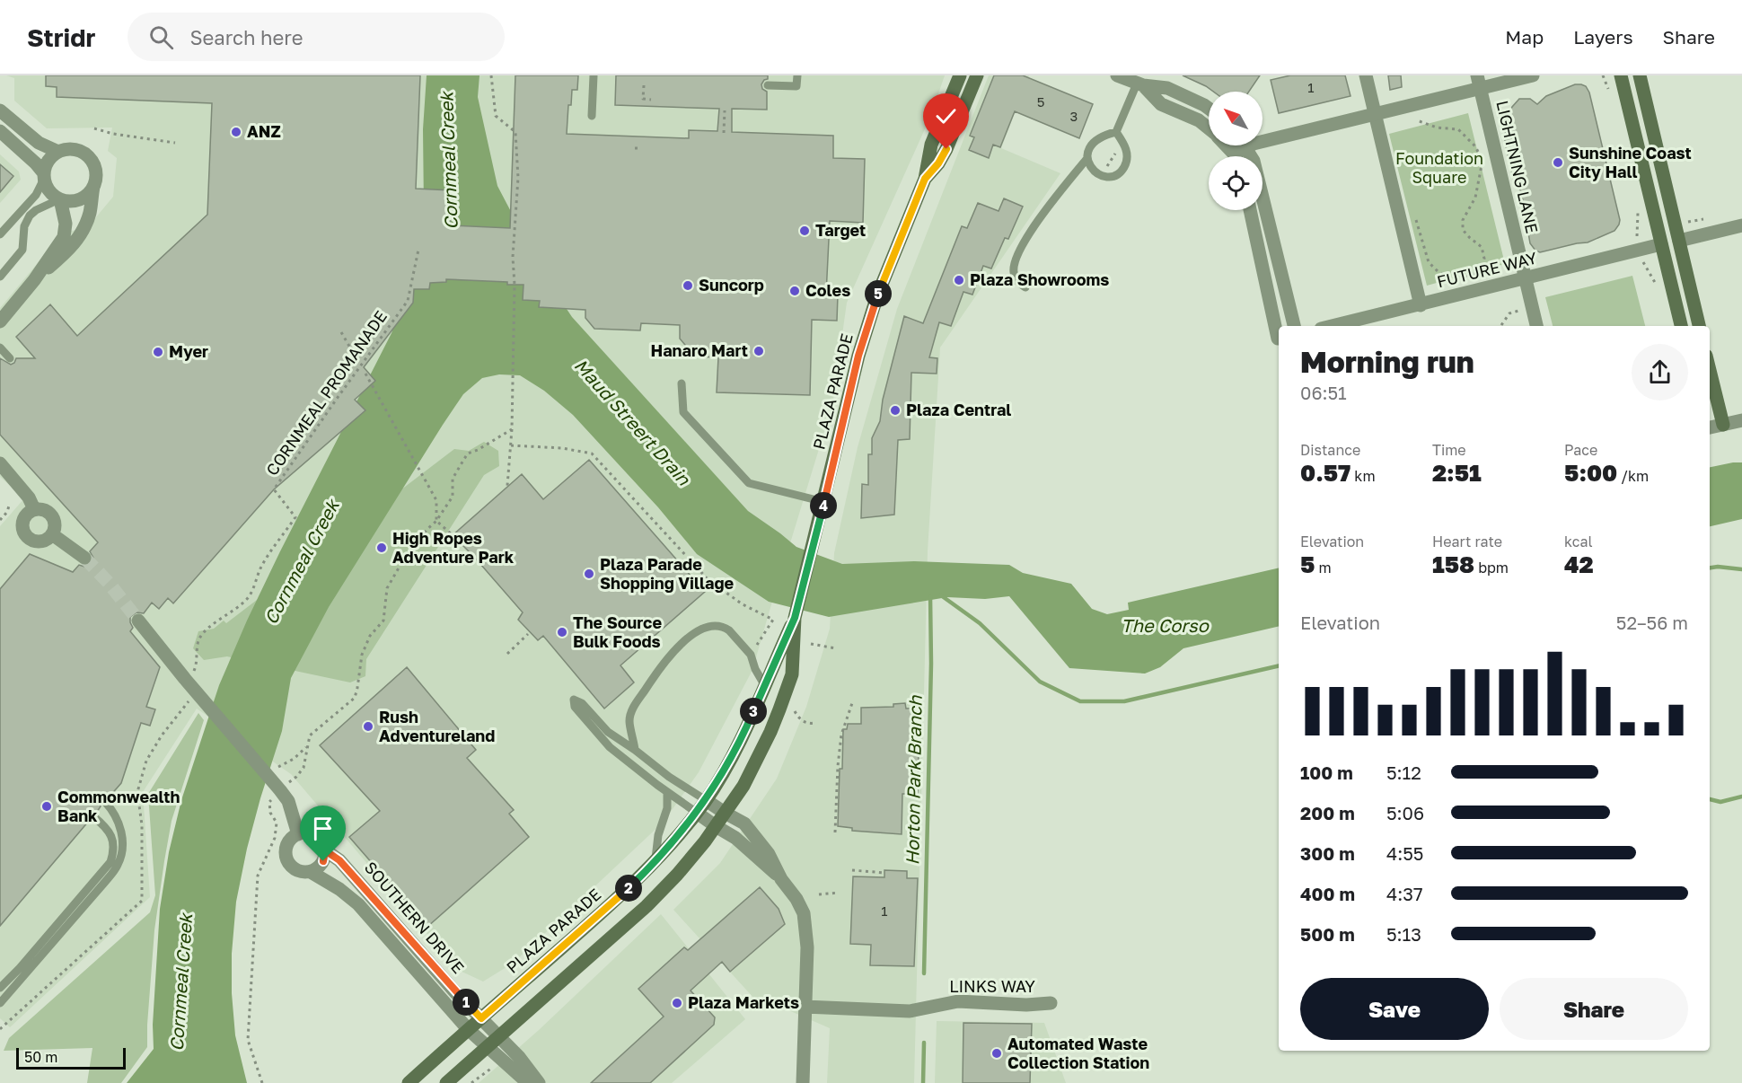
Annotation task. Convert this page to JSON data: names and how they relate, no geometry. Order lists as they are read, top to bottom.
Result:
{
  "streets": {
    "main road": ["PLAZA PARADE"],
    "street": [
      "LIGHTNING LANE",
      "FUTURE WAY",
      "SOUTHERN DRIVE",
      "LINKS WAY"
    ],
    "path": ["CORNMEAL PROMANADE"]
  },
  "crossings": [
    ["LIGHTNING LANE", "FUTURE WAY"],
    ["PLAZA PARADE", "SOUTHERN DRIVE"]
  ],
  "water": [
    "Cornmeal Creek",
    "Maud Streert Drain",
    "The Corso",
    "Horton Park Branch"
  ],
  "parks": ["Foundation Square"],
  "places": [
    "ANZ",
    "Sunshine Coast City Hall",
    "Target",
    "Plaza Showrooms",
    "Suncorp",
    "Coles",
    "Hanaro Mart",
    "Myer",
    "Plaza Central",
    "High Ropes Adventure Park",
    "Plaza Parade Shopping Village",
    "The Source Bulk Foods",
    "Rush Adventureland",
    "Commonwealth Bank",
    "Plaza Markets",
    "Automated Waste Collection Station"
  ],
  "house_numbers": [
    "1",
    "5",
    "3",
    "1"
  ],
  "scale_bar": "50 m",
  "north": "top left",
  "page": {
    "header": "Stridr",
    "search": "Search here",
    "nav": ["Map", "Layers", "Share"],
    "pins": [
      "5",
      "4",
      "3",
      "2",
      "1"
    ],
    "heading": ["Morning run", "06:51"],
    "stats": [
      ["Distance", "0.57 km"],
      ["Time", "2:51"],
      ["Pace", "5:00 /km"],
      ["Elevation", "5 m"],
      ["Heart rate", "158 bpm"],
      ["kcal", "42"]
    ],
    "chart": ["Elevation", "52–56 m"],
    "list": [
      {
        "name": "100 m",
        "note": "5:12"
      },
      {
        "name": "200 m",
        "note": "5:06"
      },
      {
        "name": "300 m",
        "note": "4:55"
      },
      {
        "name": "400 m",
        "note": "4:37"
      },
      {
        "name": "500 m",
        "note": "5:13"
      }
    ],
    "buttons": ["Save", "Share"],
    "scale": "50 m"
  }
}
